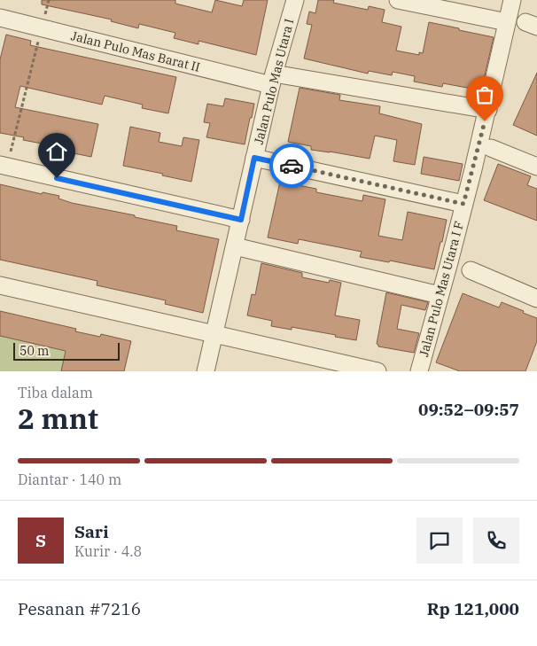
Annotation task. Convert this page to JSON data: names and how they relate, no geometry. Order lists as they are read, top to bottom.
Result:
{
  "streets": {
    "street": ["Jalan Pulo Mas Barat II", "Jalan Pulo Mas Utara I", "Jalan Pulo Mas Utara I F"]
  },
  "crossings": [
    ["Jalan Pulo Mas Barat II", "Jalan Pulo Mas Utara I"],
    ["Jalan Pulo Mas Barat II", "Jalan Pulo Mas Utara I F"]
  ],
  "scale_bar": "50 m",
  "page": {
    "scale": "50 m",
    "heading": ["2 mnt", "Tiba dalam", "09:52–09:57"],
    "panel": [
      "Sari",
      "Kurir · 4.8",
      "Pesanan #7216",
      "Rp 121,000"
    ],
    "bar": "Diantar · 140 m",
    "round": "S"
  }
}
